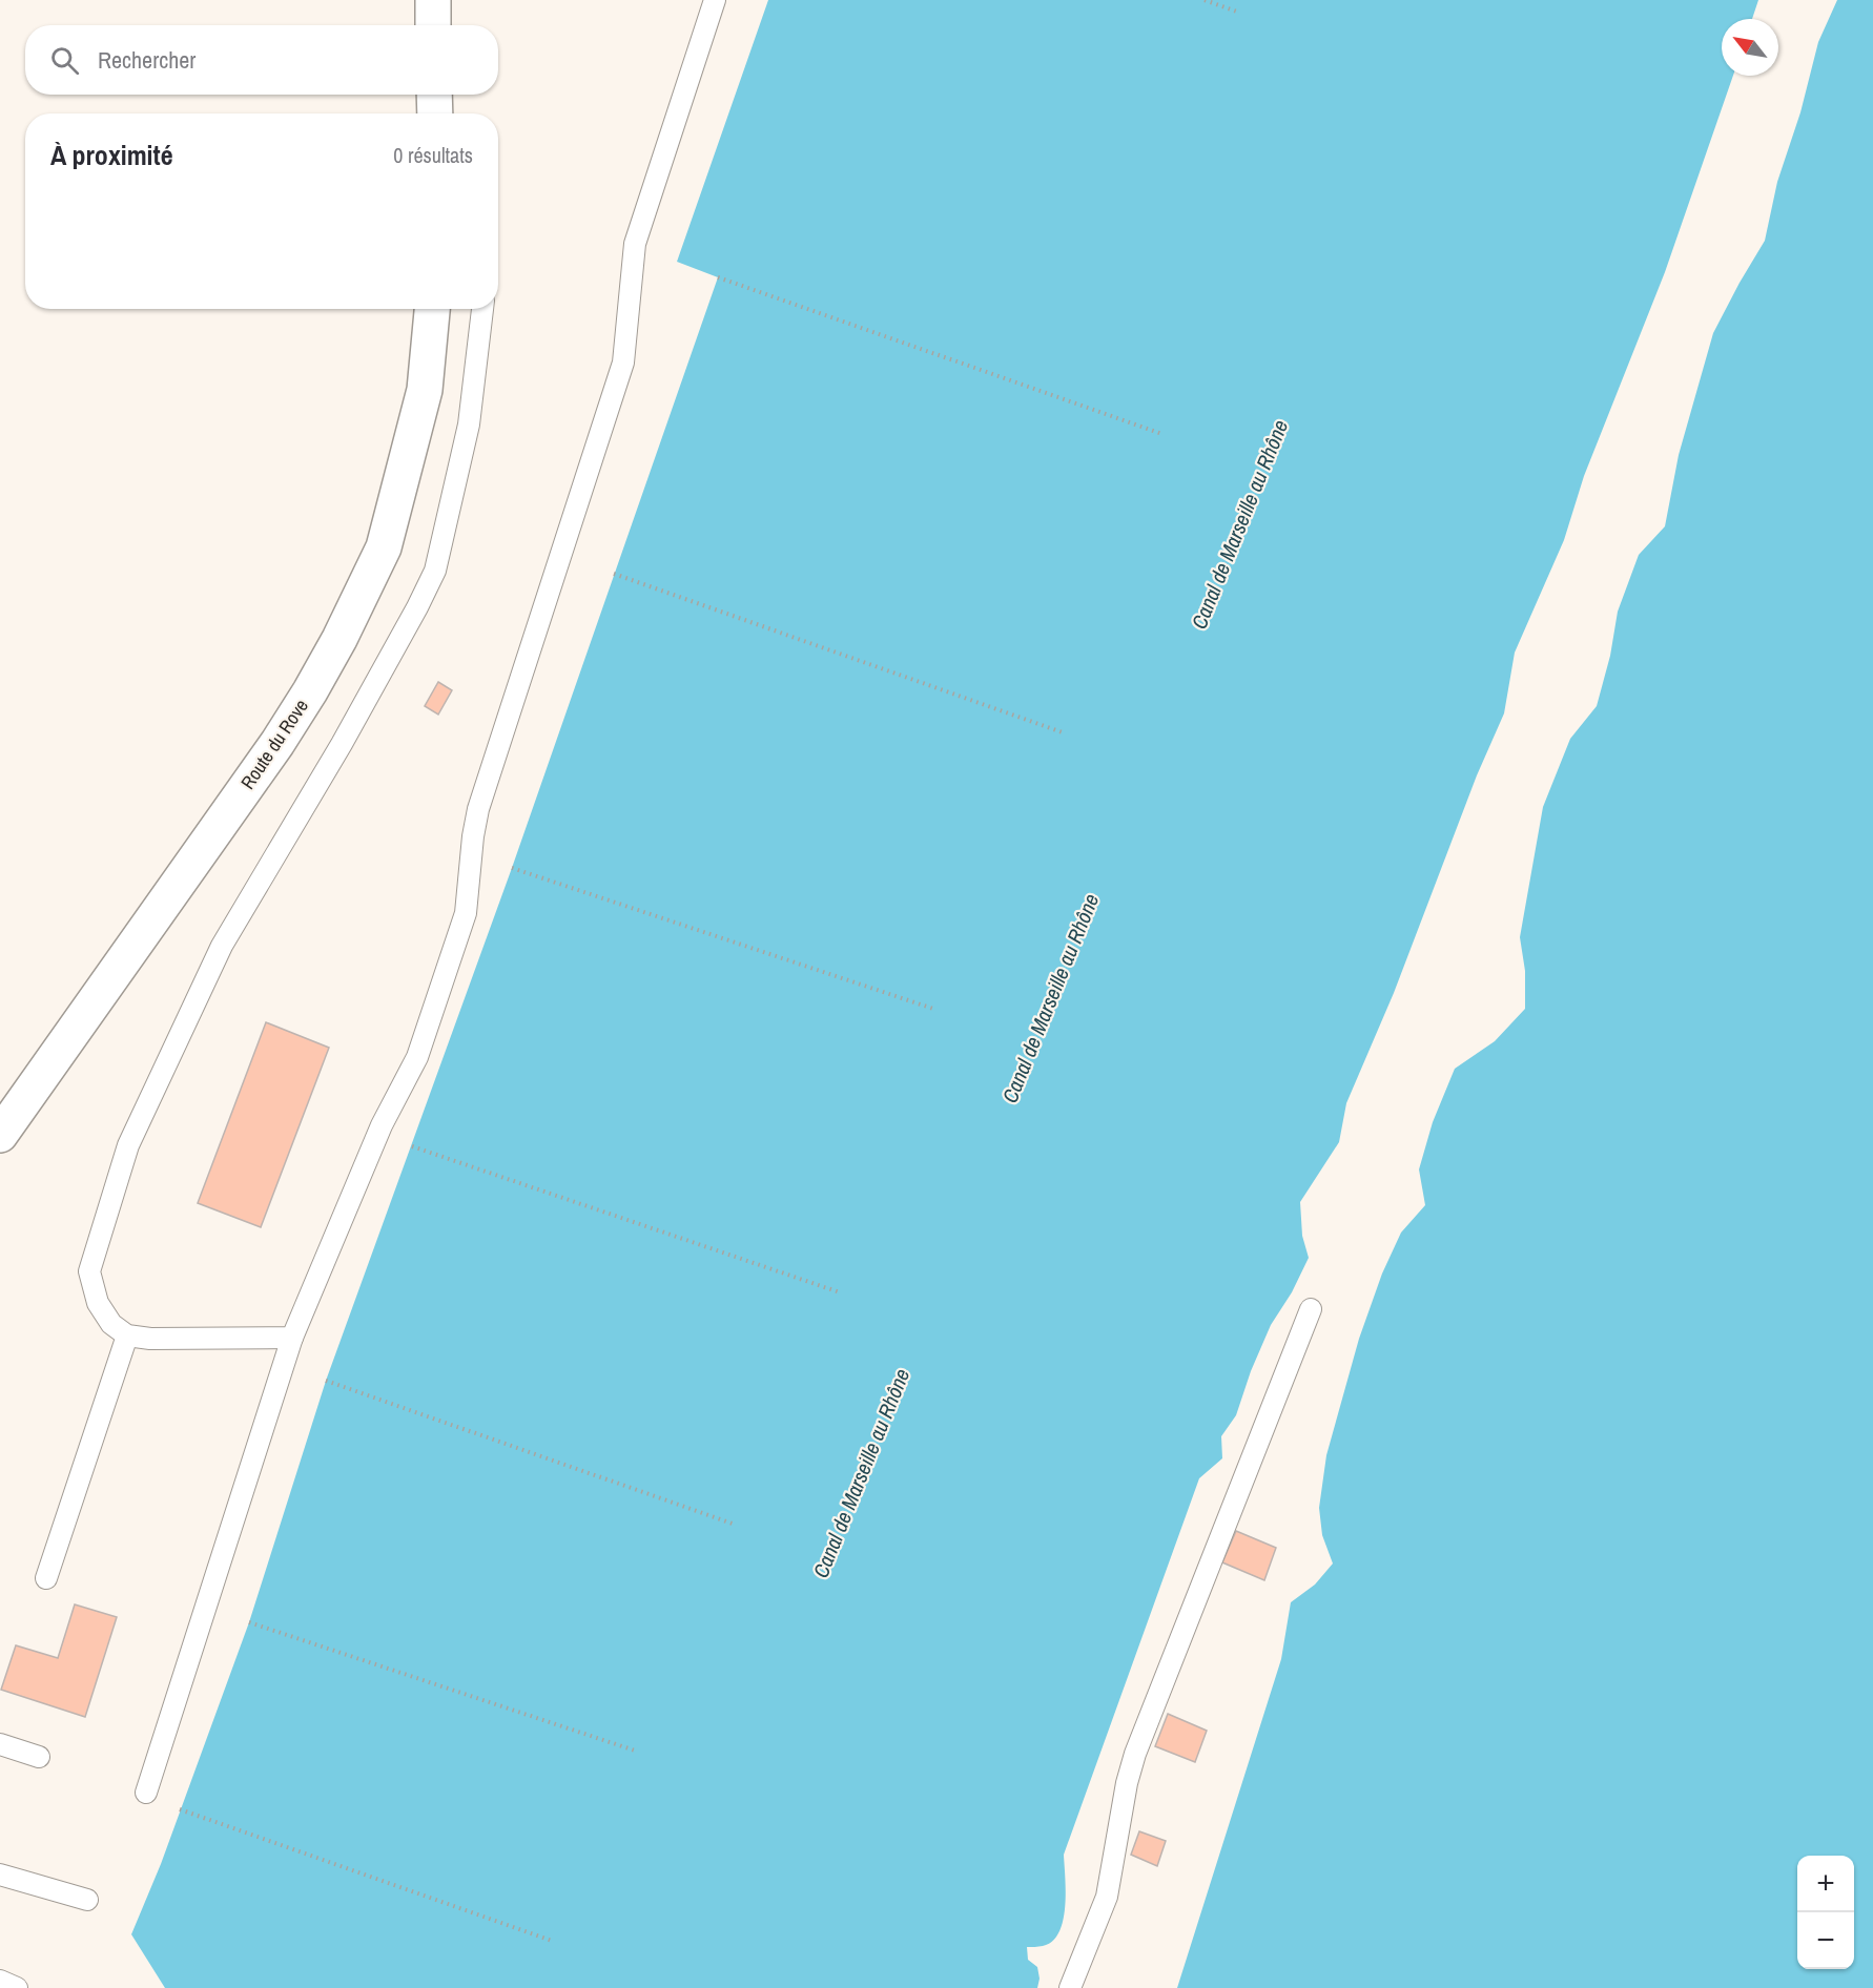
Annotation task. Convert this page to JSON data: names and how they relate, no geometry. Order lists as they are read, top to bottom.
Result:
{
  "streets": {
    "main road": ["Route du Rove"]
  },
  "water": ["Canal de Marseille au Rhône"],
  "north": "top left",
  "page": {
    "search": "Rechercher",
    "heading": ["À proximité", "0 résultats"],
    "map_buttons": ["+", "−"]
  }
}
